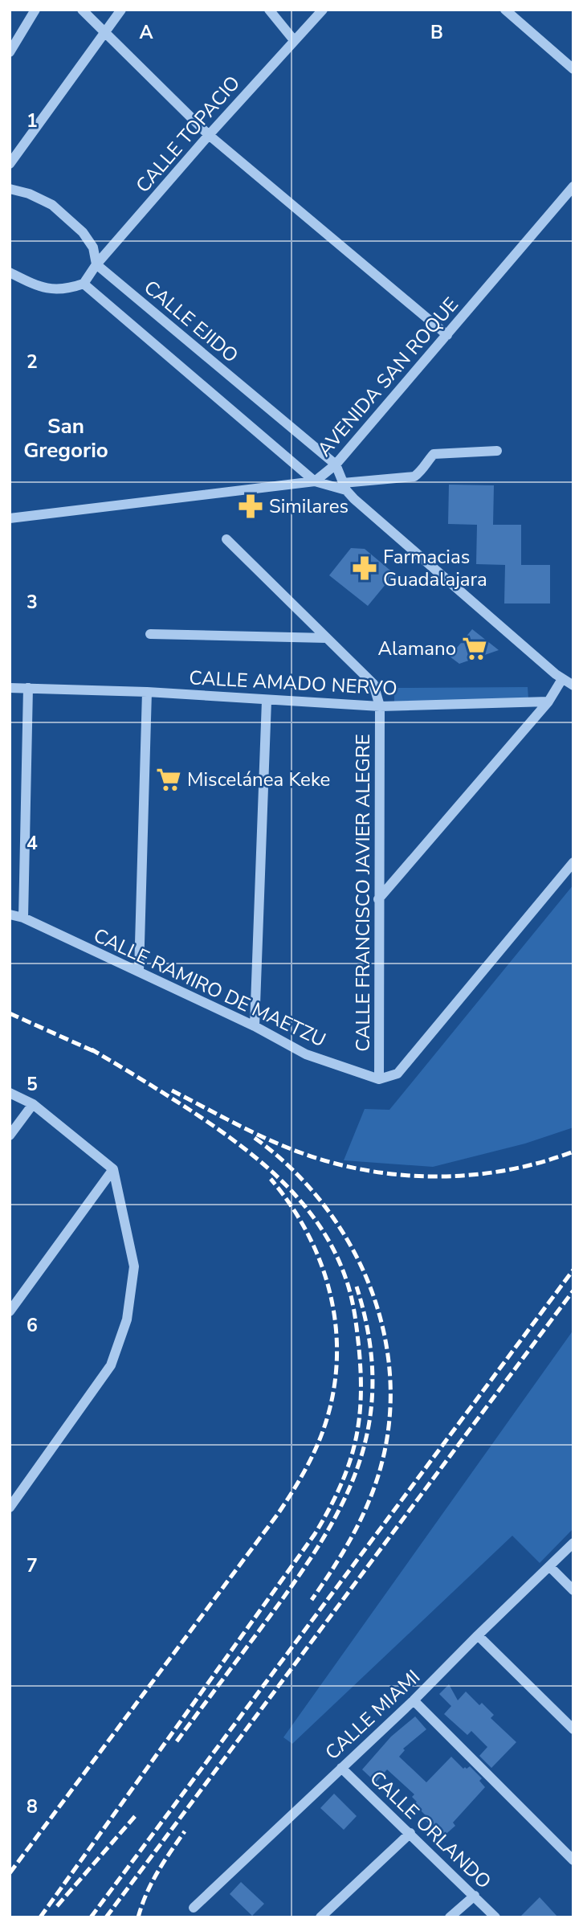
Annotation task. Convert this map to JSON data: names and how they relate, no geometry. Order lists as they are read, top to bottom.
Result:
{
  "streets": {
    "street": [
      "CALLE TOPACIO",
      "CALLE EJIDO",
      "AVENIDA SAN ROQUE",
      "CALLE AMADO NERVO",
      "CALLE FRANCISCO JAVIER ALEGRE",
      "CALLE RAMIRO DE MAETZU",
      "CALLE MIAMI",
      "CALLE ORLANDO"
    ]
  },
  "crossings": [
    ["CALLE TOPACIO", "CALLE EJIDO"],
    ["CALLE EJIDO", "AVENIDA SAN ROQUE"],
    ["CALLE AMADO NERVO", "CALLE FRANCISCO JAVIER ALEGRE"],
    ["CALLE FRANCISCO JAVIER ALEGRE", "CALLE RAMIRO DE MAETZU"],
    ["CALLE MIAMI", "CALLE ORLANDO"]
  ],
  "districts": ["San Gregorio"],
  "places": {
    "pharmacy": ["Similares", "Farmacias Guadalajara"],
    "supermarket": ["Alamano", "Miscelánea Keke"]
  },
  "grid": {
    "columns": ["A", "B"],
    "rows": [
      "1",
      "2",
      "3",
      "4",
      "5",
      "6",
      "7",
      "8"
    ]
  }
}
